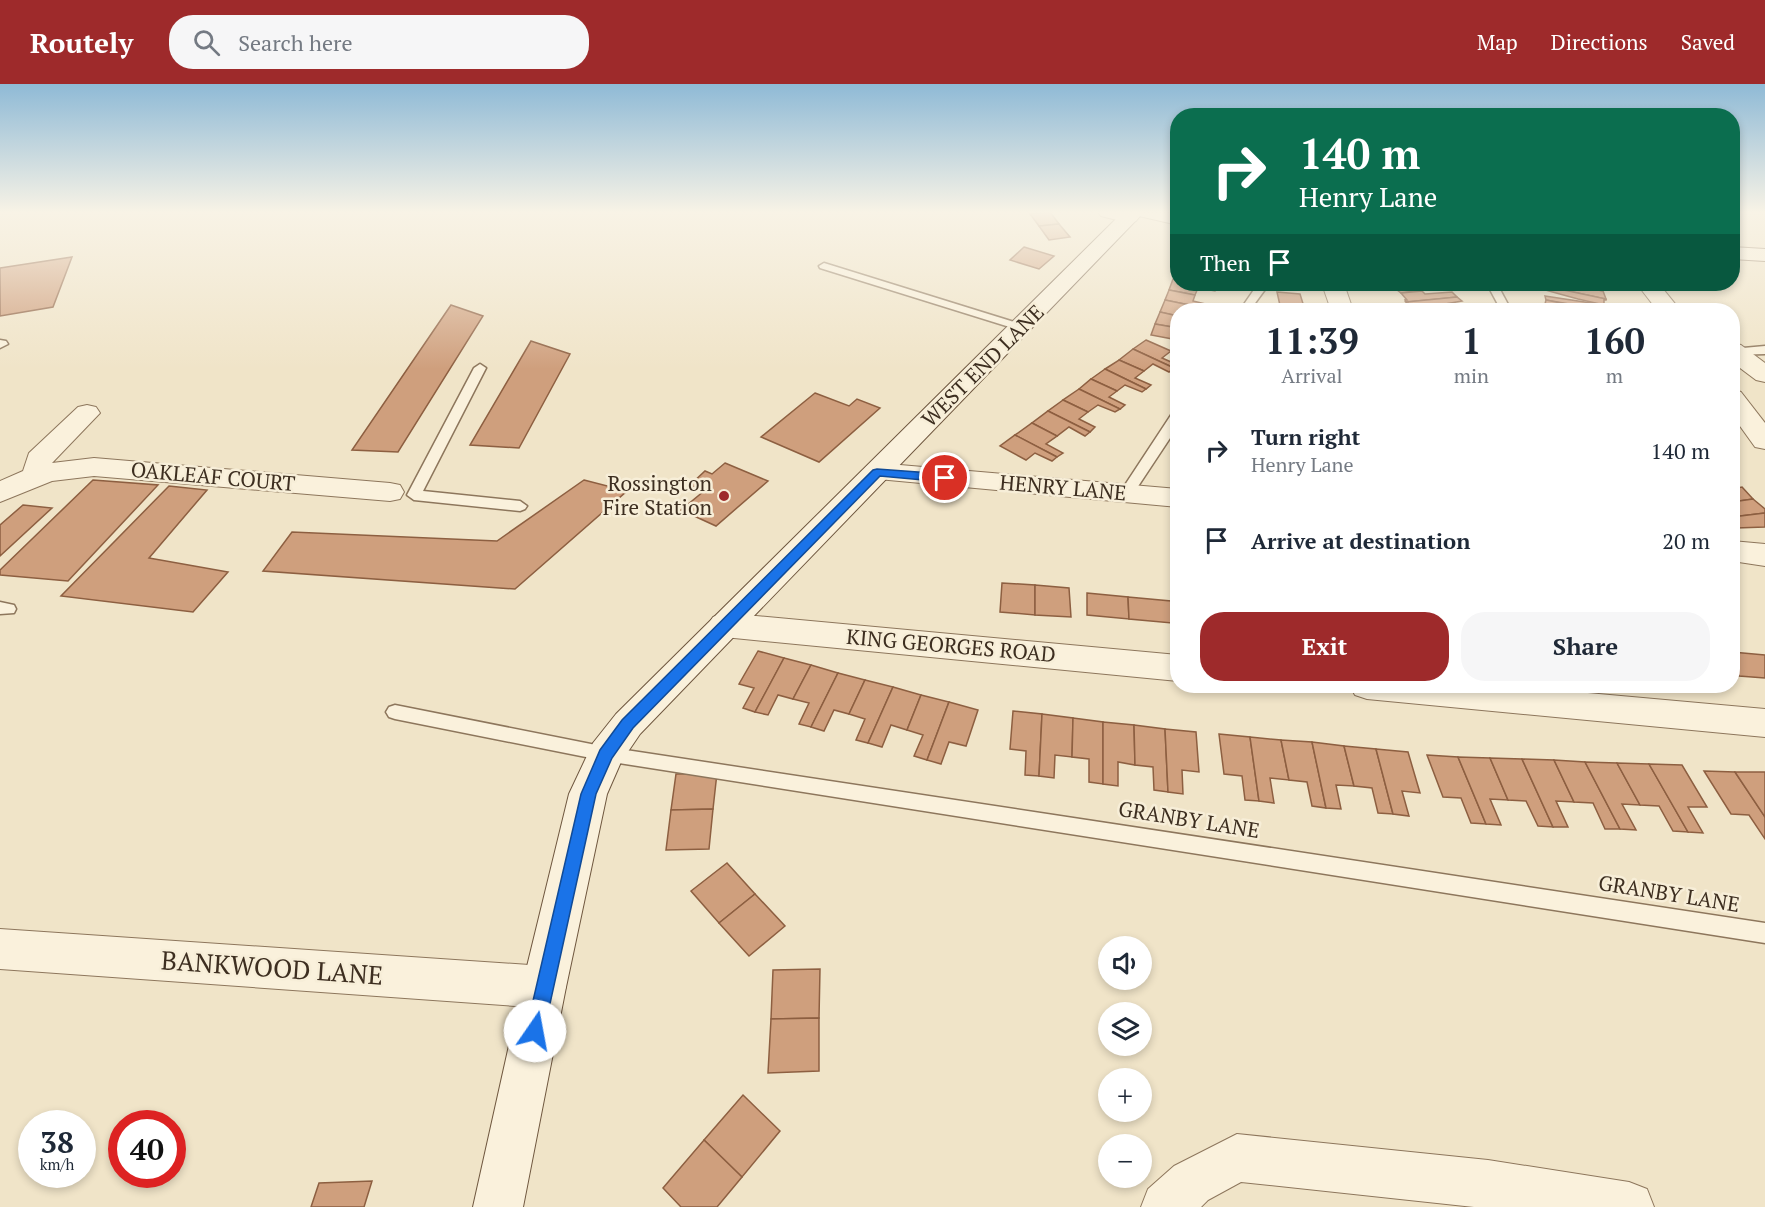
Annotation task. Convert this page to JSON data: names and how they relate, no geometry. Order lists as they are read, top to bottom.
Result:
{
  "streets": {
    "street": [
      "WEST END LANE",
      "OAKLEAF COURT",
      "HENRY LANE",
      "KING GEORGES ROAD",
      "BANKWOOD LANE"
    ],
    "lane": ["GRANBY LANE"]
  },
  "crossings": [
    ["WEST END LANE", "HENRY LANE"],
    ["WEST END LANE", "KING GEORGES ROAD"],
    ["WEST END LANE", "GRANBY LANE"],
    ["WEST END LANE", "BANKWOOD LANE"]
  ],
  "places": ["Rossington Fire Station"],
  "page": {
    "header": "Routely",
    "search": "Search here",
    "nav": ["Map", "Directions", "Saved"],
    "turn": ["140 m", "Henry Lane"],
    "then": "Then",
    "eta": [
      "11:39",
      "Arrival",
      "1",
      "min",
      "160",
      "m"
    ],
    "list": [
      {
        "name": "Turn right",
        "note": "Henry Lane",
        "value": "140 m"
      },
      {
        "name": "Arrive at destination",
        "value": "20 m"
      }
    ],
    "buttons": ["Exit", "Share"],
    "map_buttons": ["+", "−"],
    "speed": "38 km/h",
    "limit": "40"
  }
}
